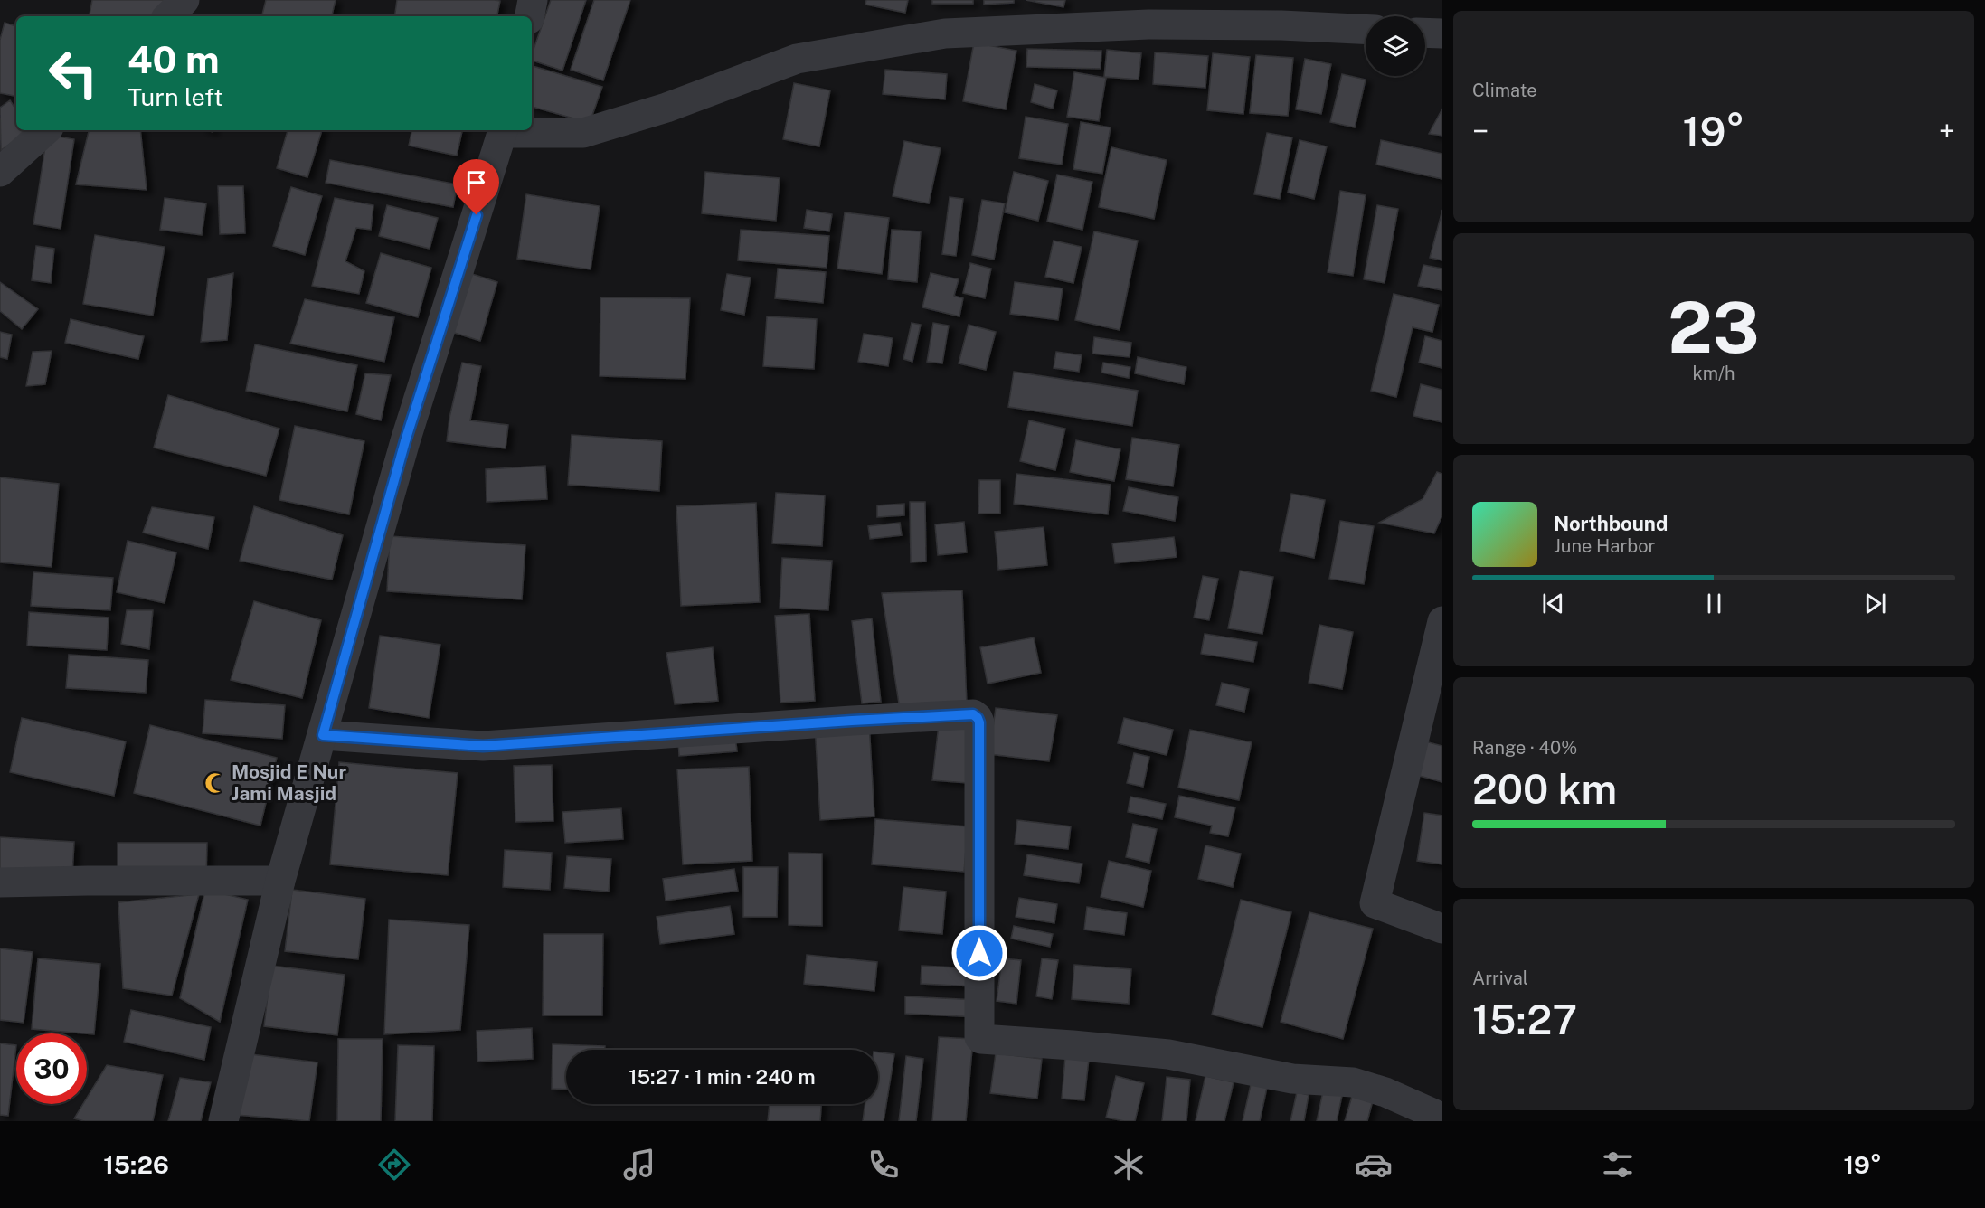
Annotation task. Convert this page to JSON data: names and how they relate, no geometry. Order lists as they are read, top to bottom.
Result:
{
  "places": {
    "mosque": ["Mosjid E Nur Jami Masjid"]
  },
  "page": {
    "tile": [
      "Climate",
      ["23", "km/h"],
      ["Range · 40%", "200 km"],
      ["Arrival", "15:27"]
    ],
    "turn": ["40 m", "Turn left"],
    "heat": ["−", "19°", "+"],
    "song": ["Northbound", "June Harbor"],
    "limit": "30",
    "trip": "15:27 · 1 min · 240 m",
    "tabs": ["15:26", "19°"]
  }
}
